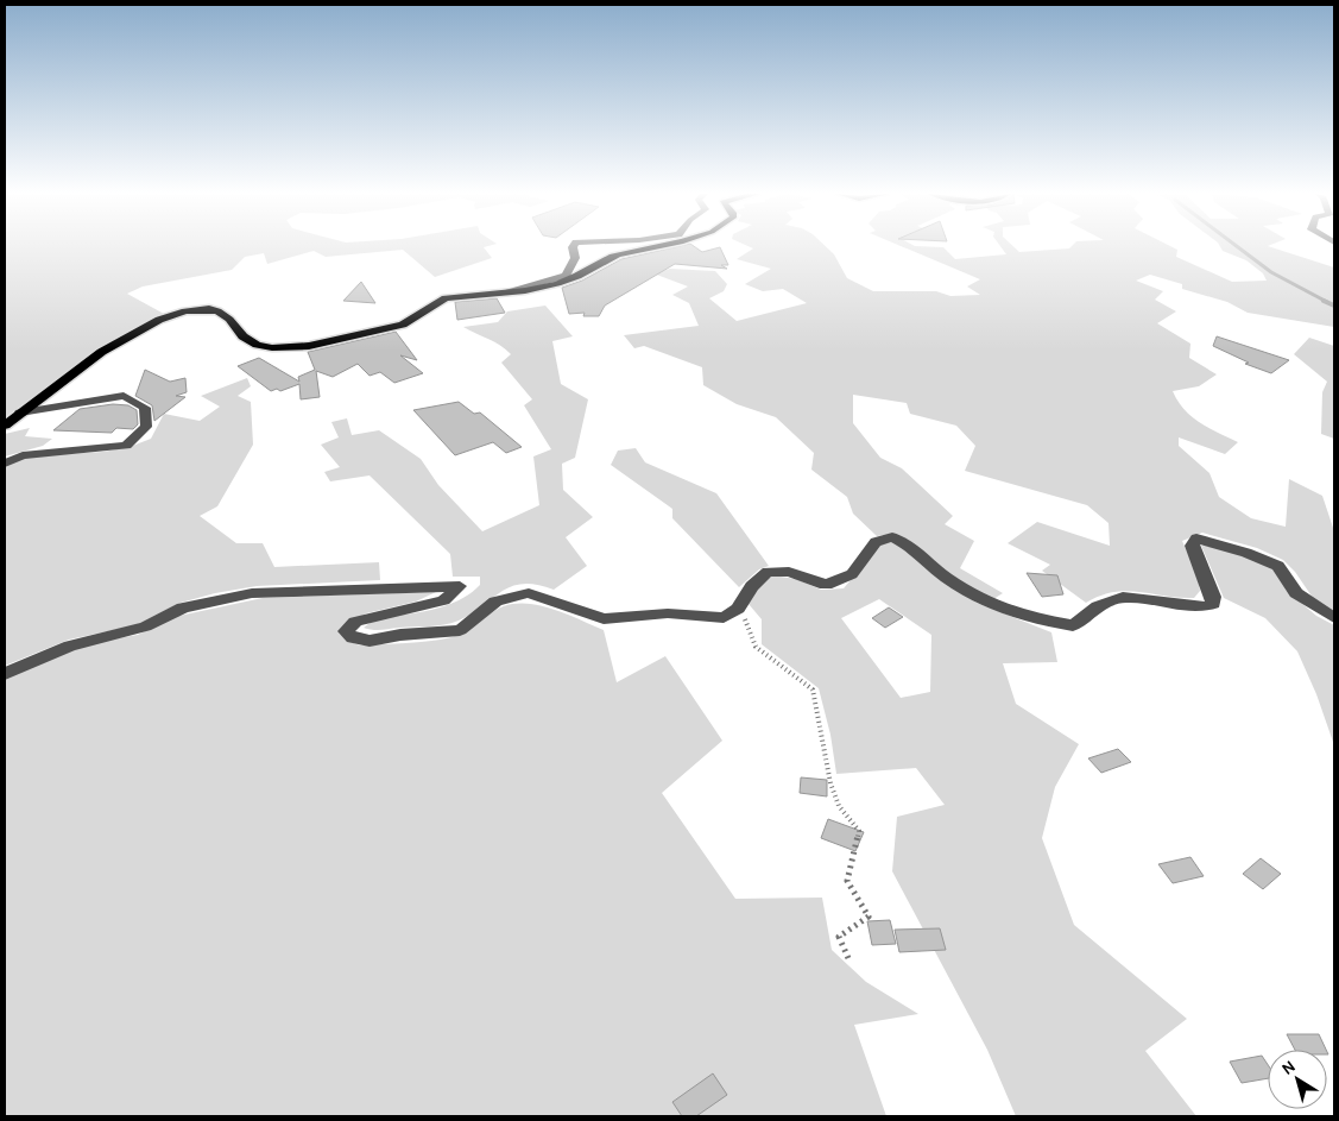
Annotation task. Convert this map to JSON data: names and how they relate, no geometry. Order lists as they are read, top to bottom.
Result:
{
  "north": "top left"
}
